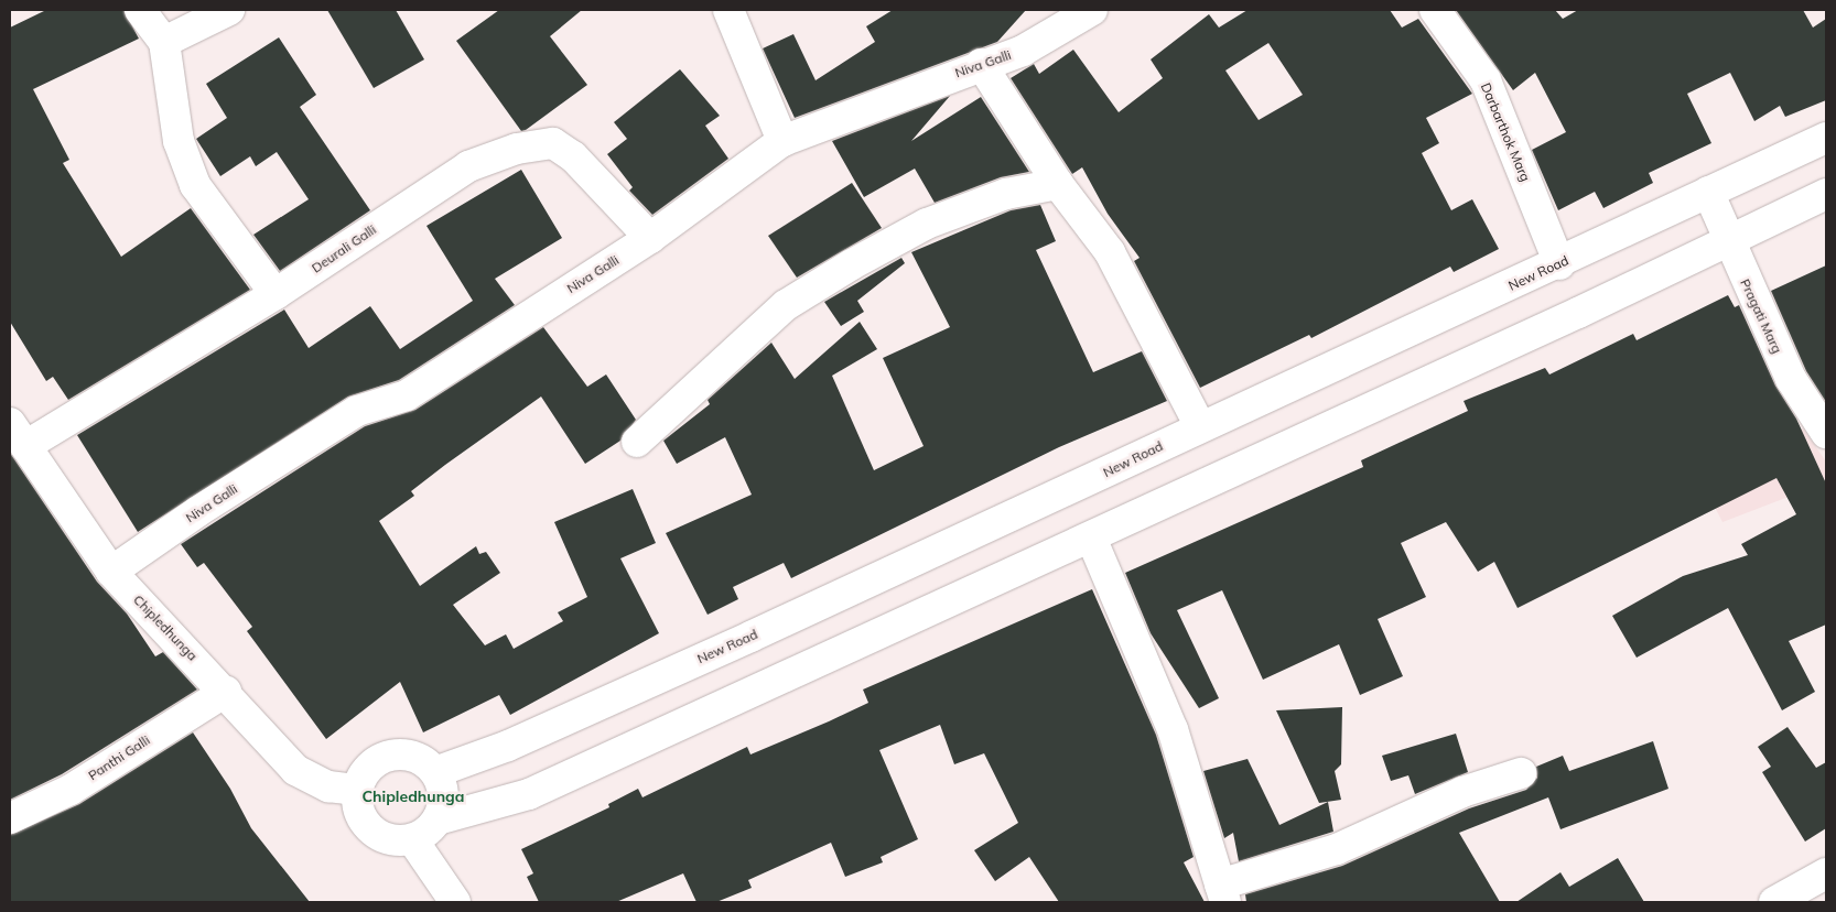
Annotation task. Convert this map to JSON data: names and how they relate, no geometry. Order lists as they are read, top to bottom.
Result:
{
  "streets": {
    "street": [
      "Niva Galli",
      "Darbarthok Marg",
      "Deurali Galli",
      "New Road",
      "Pragati Marg",
      "Chipledhunga",
      "Panthi Galli"
    ]
  },
  "crossings": [
    ["Niva Galli", "Deurali Galli"],
    ["Niva Galli", "Chipledhunga"],
    ["Darbarthok Marg", "New Road"],
    ["Deurali Galli", "Chipledhunga"],
    ["New Road", "Pragati Marg"],
    ["New Road", "Chipledhunga"],
    ["Chipledhunga", "Panthi Galli"]
  ],
  "districts": ["Chipledhunga"]
}
